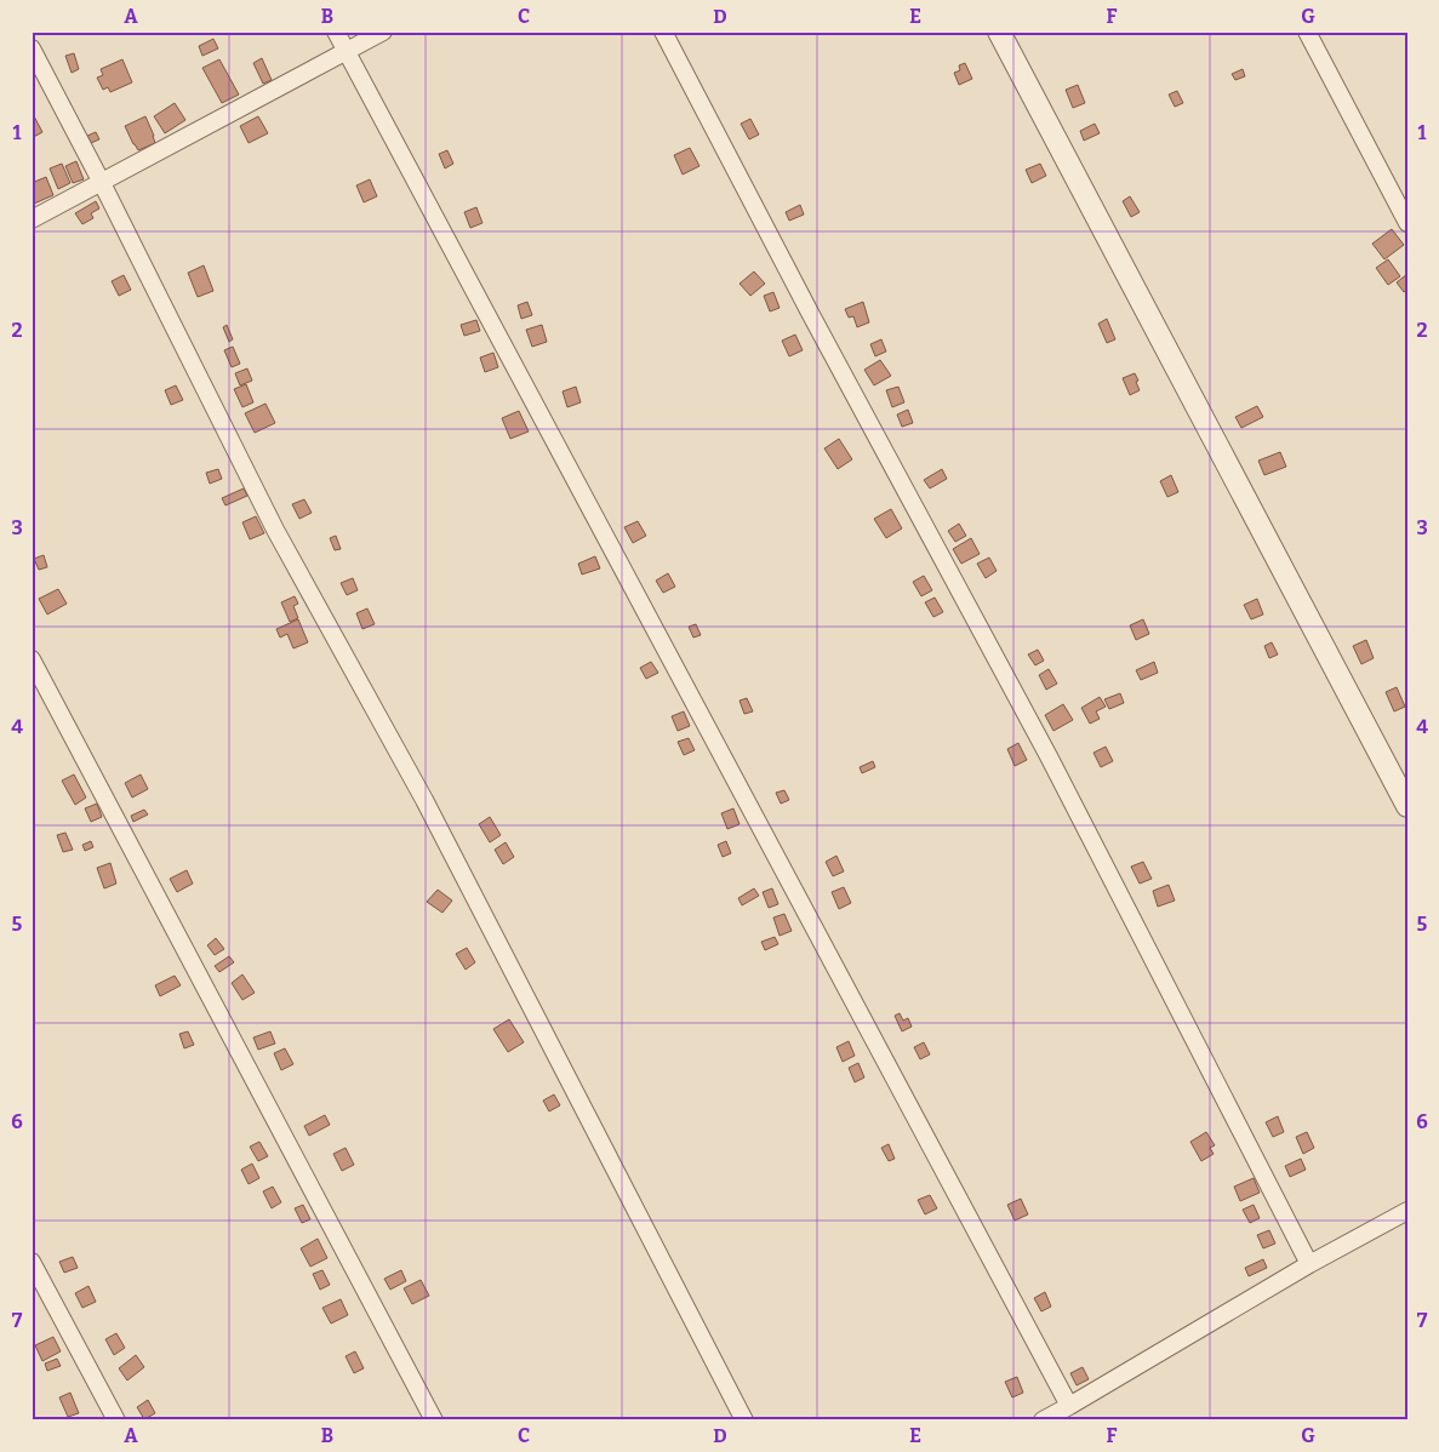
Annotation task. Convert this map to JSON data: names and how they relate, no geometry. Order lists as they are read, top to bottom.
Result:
{
  "grid": {
    "columns": [
      "A",
      "B",
      "C",
      "D",
      "E",
      "F",
      "G"
    ],
    "rows": [
      "1",
      "2",
      "3",
      "4",
      "5",
      "6",
      "7"
    ]
  }
}
